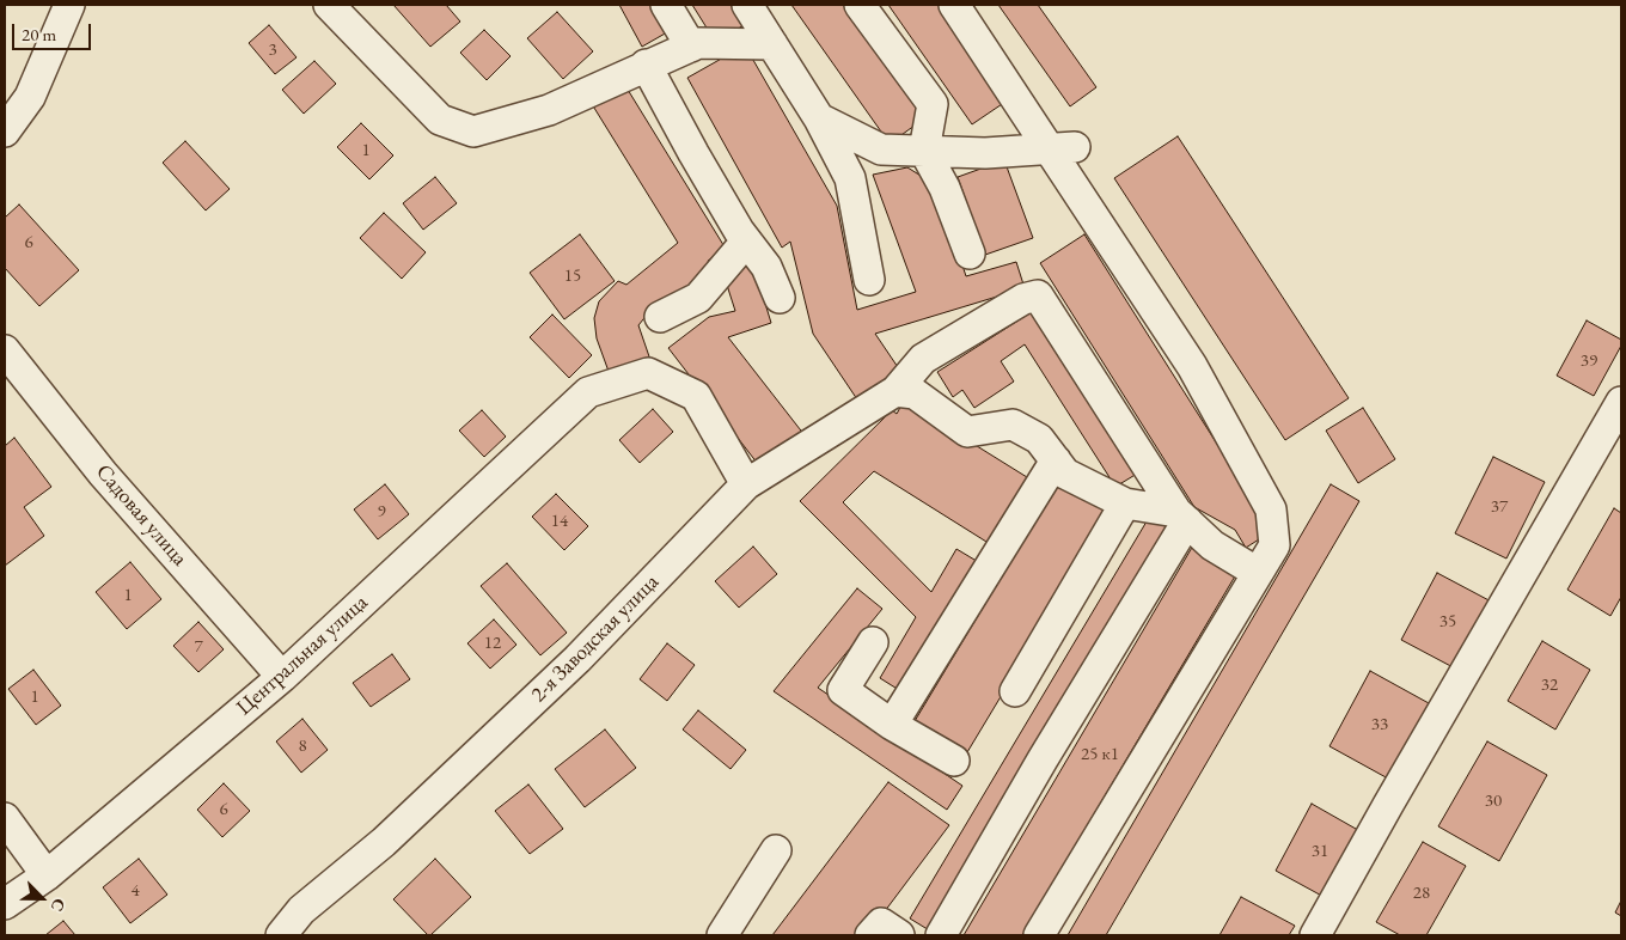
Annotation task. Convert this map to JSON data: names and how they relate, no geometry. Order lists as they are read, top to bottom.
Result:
{
  "streets": {
    "street": ["Садовая улица", "2-я Заводская улица", "Центральная улица"]
  },
  "crossings": [
    ["Садовая улица", "Центральная улица"],
    ["2-я Заводская улица", "Центральная улица"]
  ],
  "house_numbers": [
    "3",
    "1",
    "6",
    "15",
    "39",
    "37",
    "9",
    "14",
    "1",
    "35",
    "12",
    "7",
    "32",
    "1",
    "33",
    "8",
    "25 к1",
    "30",
    "6",
    "31",
    "4",
    "28"
  ],
  "scale_bar": "20 m",
  "north": "bottom right"
}
